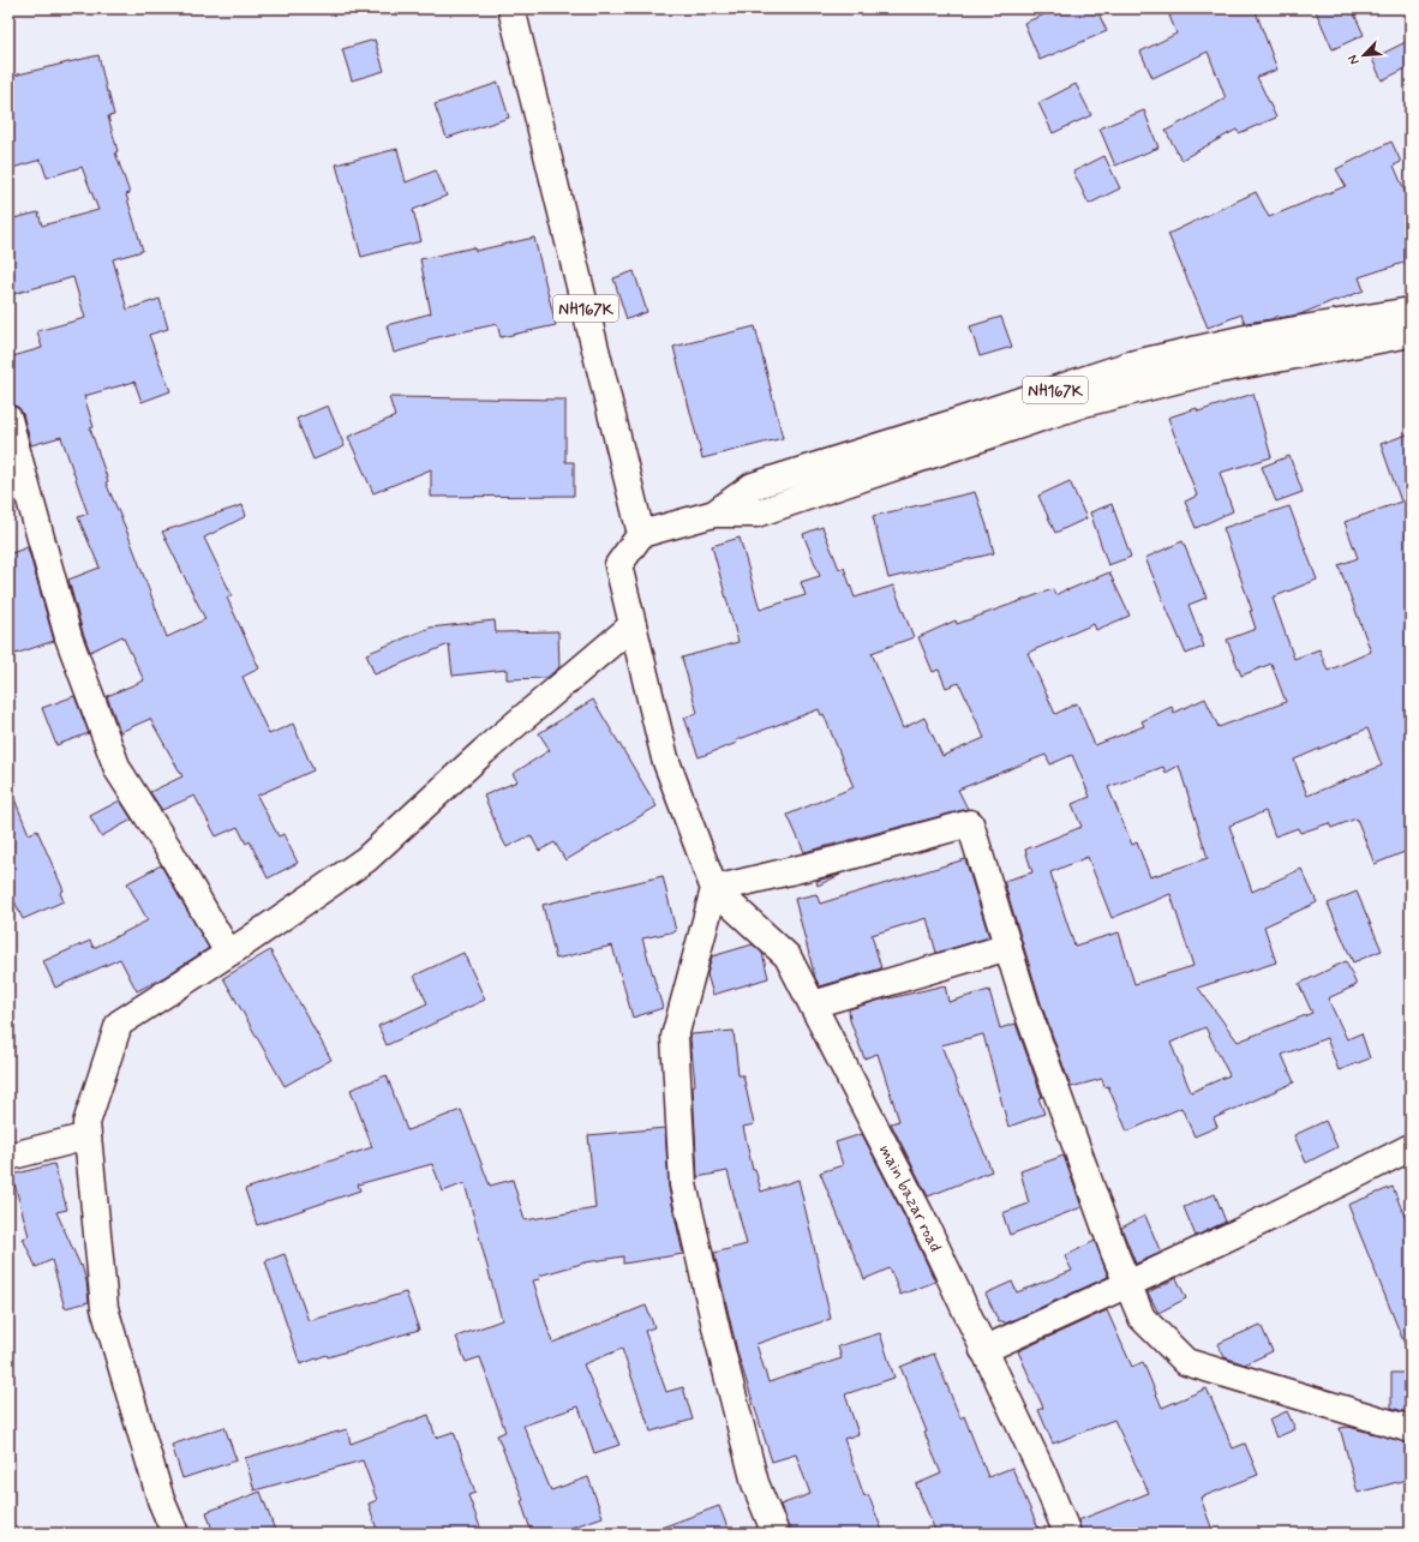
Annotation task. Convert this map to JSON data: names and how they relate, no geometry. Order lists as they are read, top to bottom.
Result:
{
  "streets": {
    "main road": ["NH167K", "main bazar road"]
  },
  "north": "bottom left"
}
